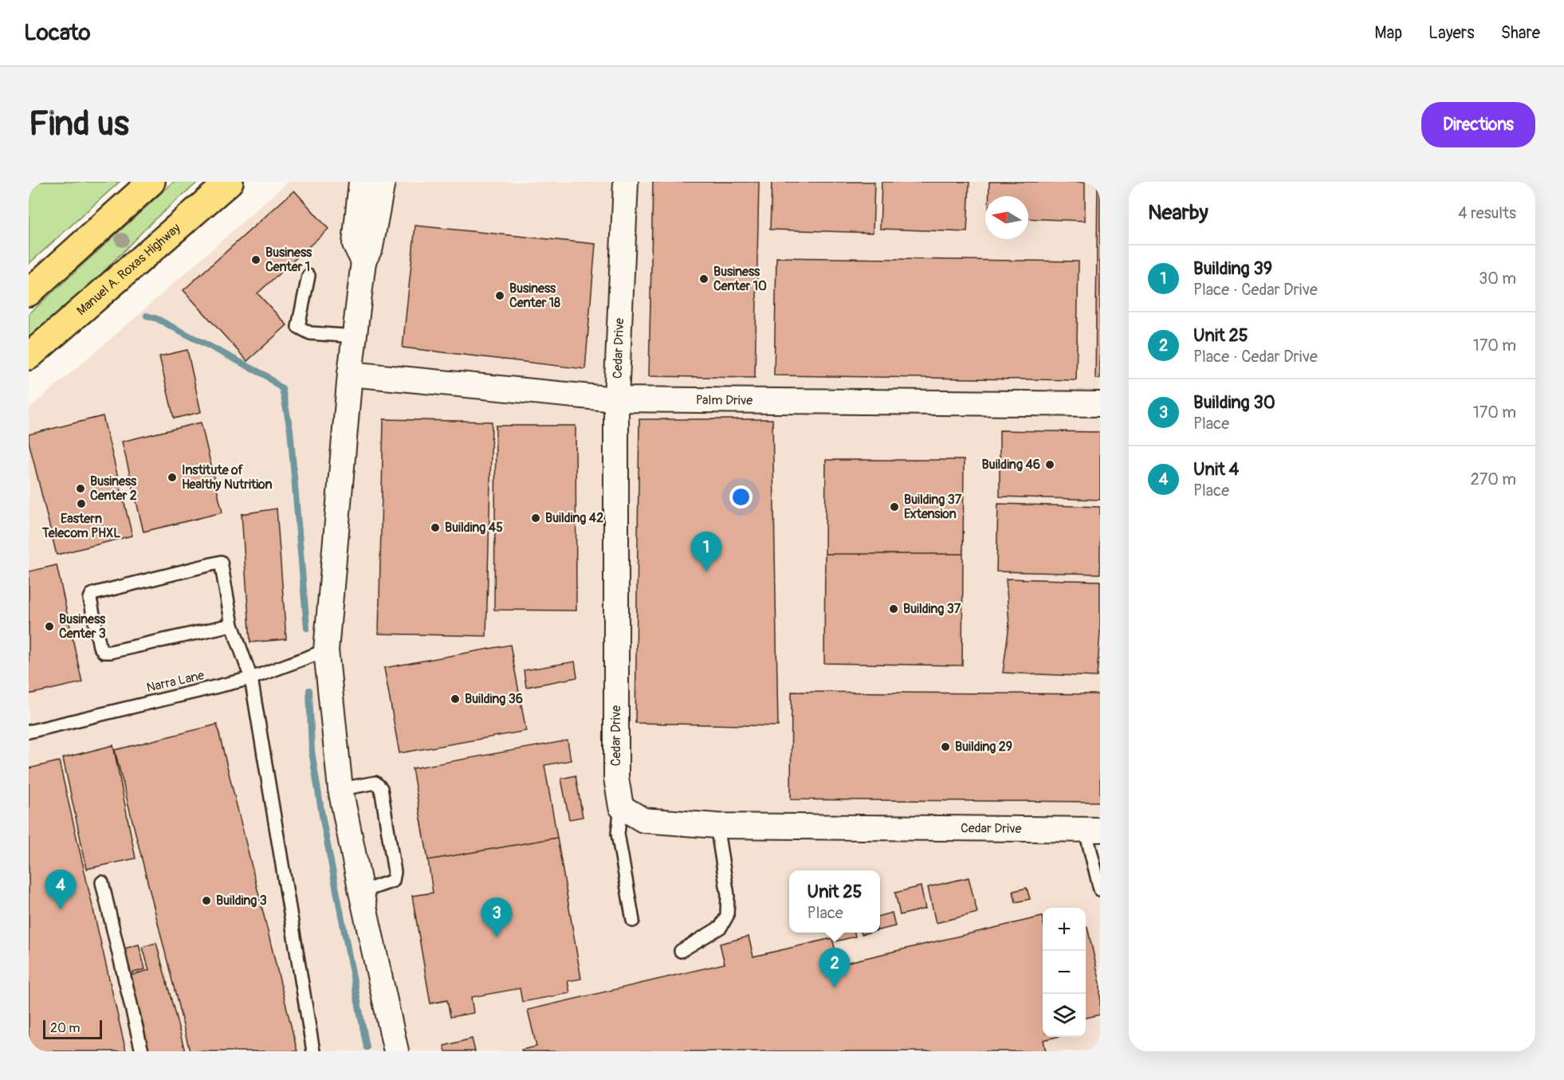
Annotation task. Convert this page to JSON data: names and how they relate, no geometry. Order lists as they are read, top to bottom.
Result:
{
  "streets": {
    "main road": ["Manuel A. Roxas Highway"],
    "street": ["Cedar Drive", "Palm Drive"],
    "lane": ["Narra Lane"]
  },
  "crossings": [
    ["Cedar Drive", "Palm Drive"]
  ],
  "places": [
    "Business Center 1",
    "Business Center 10",
    "Business Center 18",
    "Building 46",
    "Institute of Healthy Nutrition",
    "Business Center 2",
    "Eastern Telecom PHXL",
    "Building 37 Extension",
    "Building 42",
    "Building 45",
    "Building 37",
    "Business Center 3",
    "Building 36",
    "Building 29",
    "Building 3"
  ],
  "scale_bar": "20 m",
  "north": "left",
  "page": {
    "header": "Locato",
    "nav": ["Map", "Layers", "Share"],
    "buttons": "Directions",
    "title": "Find us",
    "heading": ["Nearby", "4 results"],
    "list": [
      {
        "mark": "1",
        "name": "Building 39",
        "note": "Place · Cedar Drive",
        "value": "30 m"
      },
      {
        "mark": "2",
        "name": "Unit 25",
        "note": "Place · Cedar Drive",
        "value": "170 m"
      },
      {
        "mark": "3",
        "name": "Building 30",
        "note": "Place",
        "value": "170 m"
      },
      {
        "mark": "4",
        "name": "Unit 4",
        "note": "Place",
        "value": "270 m"
      }
    ],
    "pins": [
      "1",
      "4",
      "3",
      "2"
    ],
    "popup": ["Unit 25", "Place"],
    "map_buttons": ["+", "−"],
    "scale": "20 m"
  }
}
